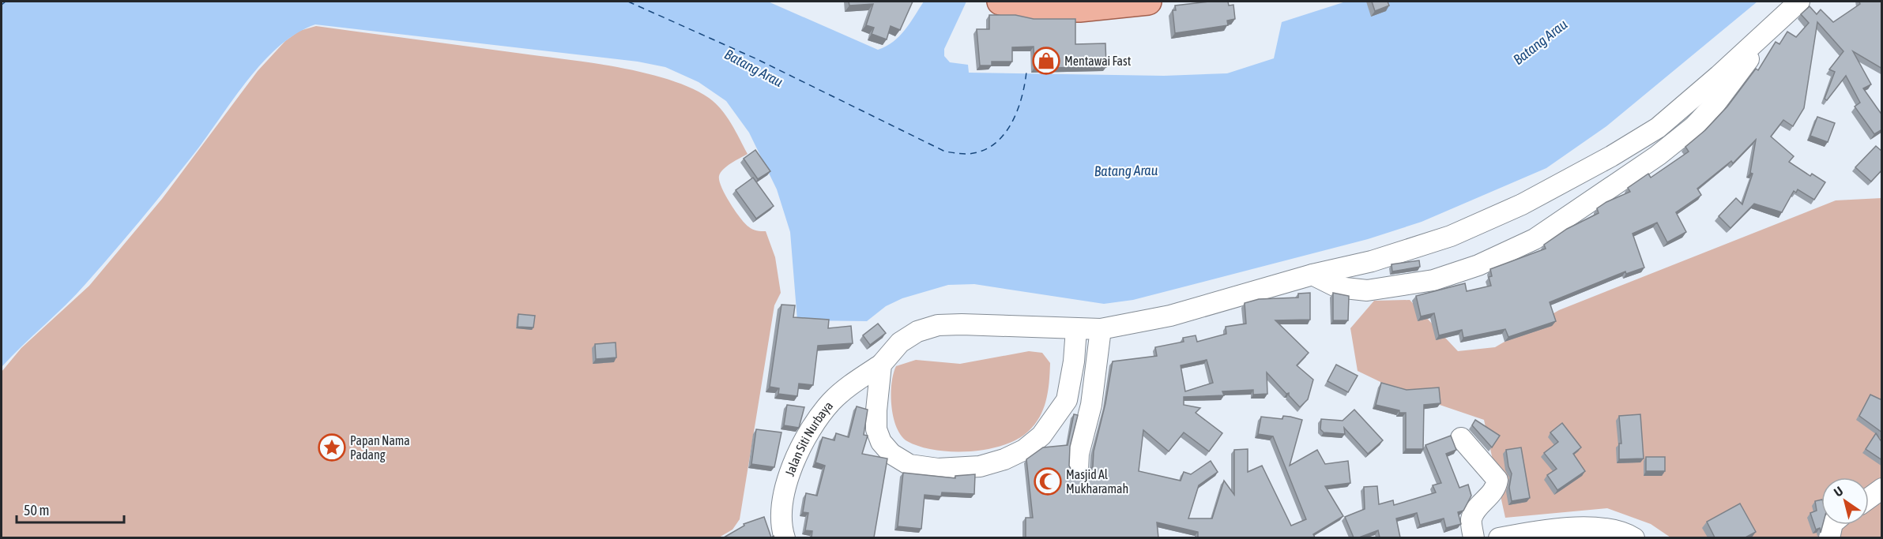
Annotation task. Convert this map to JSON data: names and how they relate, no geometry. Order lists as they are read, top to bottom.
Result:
{
  "streets": {
    "street": ["Jalan Siti Nurbaya"]
  },
  "water": ["Batang Arau"],
  "places": {
    "shop": ["Mentawai Fast"],
    "place": ["Papan Nama Padang"],
    "mosque": ["Masjid Al Mukharamah"]
  },
  "scale_bar": "50 m",
  "north": "top left"
}
